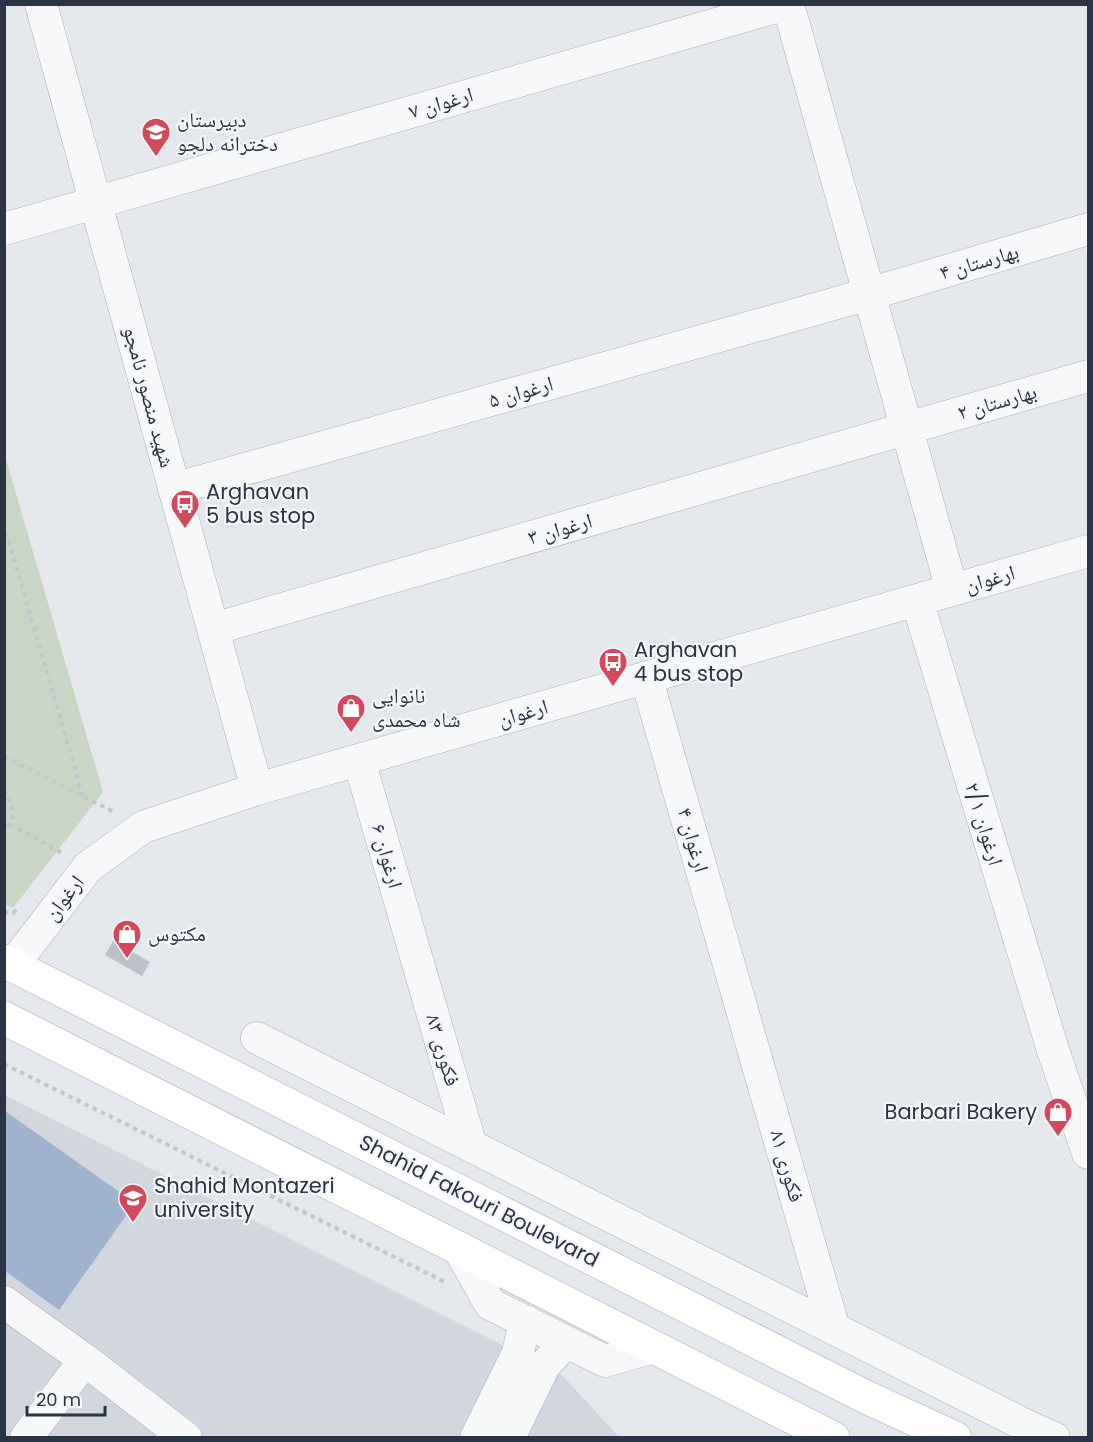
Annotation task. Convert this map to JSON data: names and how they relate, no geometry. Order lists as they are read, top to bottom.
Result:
{
  "streets": {
    "main road": ["Shahid Fakouri Boulevard"],
    "street": [
      "ارغوان ۷",
      "بهارستان ۴",
      "ارغوان ۵",
      "شهید منصور نامجو",
      "بهارستان ۲",
      "ارغوان ۳",
      "ارغوان",
      "ارغوان ۲/۱",
      "ارغوان ۴",
      "ارغوان ۶",
      "فکوری ۸۳",
      "فکوری ۸۱"
    ]
  },
  "crossings": [
    ["ارغوان ۷", "شهید منصور نامجو"],
    ["بهارستان ۴", "ارغوان ۵"],
    ["ارغوان ۵", "شهید منصور نامجو"],
    ["شهید منصور نامجو", "ارغوان ۳"],
    ["شهید منصور نامجو", "ارغوان"],
    ["بهارستان ۲", "ارغوان ۳"],
    ["ارغوان", "ارغوان ۲/۱"],
    ["ارغوان", "ارغوان ۴"],
    ["ارغوان", "ارغوان ۶"],
    ["ارغوان", "Shahid Fakouri Boulevard"],
    ["ارغوان ۴", "فکوری ۸۱"],
    ["ارغوان ۶", "فکوری ۸۳"]
  ],
  "places": {
    "school or university": ["دبیرستان دخترانه دلجو", "Shahid Montazeri university"],
    "bus stop": ["Arghavan 5 bus stop", "Arghavan 4 bus stop"],
    "shop": ["نانوایی شاه محمدی", "مکتوس", "Barbari Bakery"]
  },
  "scale_bar": "20 m"
}
